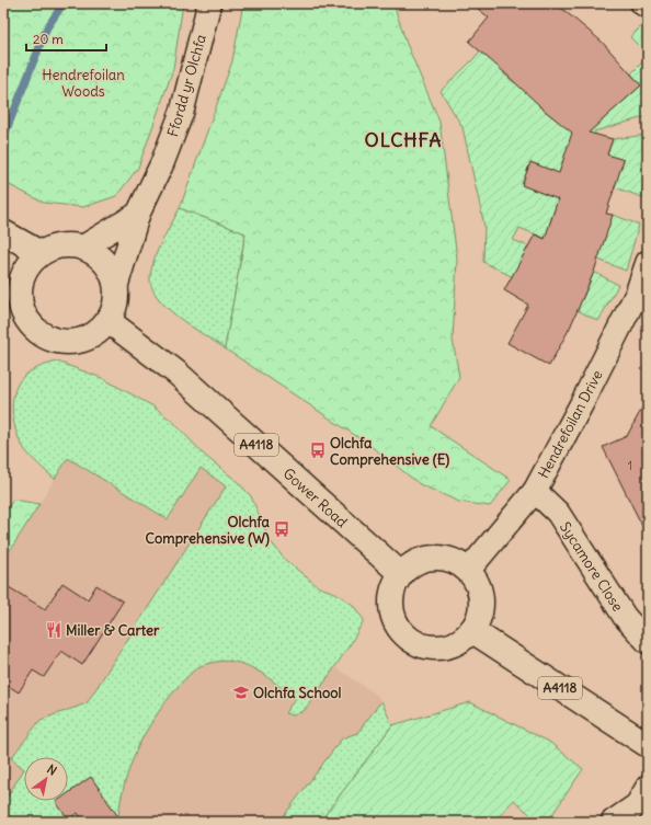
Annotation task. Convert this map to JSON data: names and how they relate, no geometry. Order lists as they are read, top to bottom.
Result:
{
  "streets": {
    "main road": ["A4118", "Gower Road"],
    "street": ["Ffordd yr Olchfa", "Hendrefoilan Drive", "Sycamore Close"]
  },
  "crossings": [
    ["Ffordd yr Olchfa", "Gower Road"],
    ["Hendrefoilan Drive", "A4118"],
    ["Hendrefoilan Drive", "Gower Road"],
    ["Hendrefoilan Drive", "Sycamore Close"],
    ["A4118", "Gower Road"]
  ],
  "districts": ["OLCHFA"],
  "parks": ["Hendrefoilan Woods"],
  "places": {
    "bus stop": ["Olchfa Comprehensive (E)", "Olchfa Comprehensive (W)"],
    "restaurant": ["Miller & Carter"],
    "school or university": ["Olchfa School"]
  },
  "house_numbers": ["1"],
  "scale_bar": "20 m",
  "north": "top right"
}
